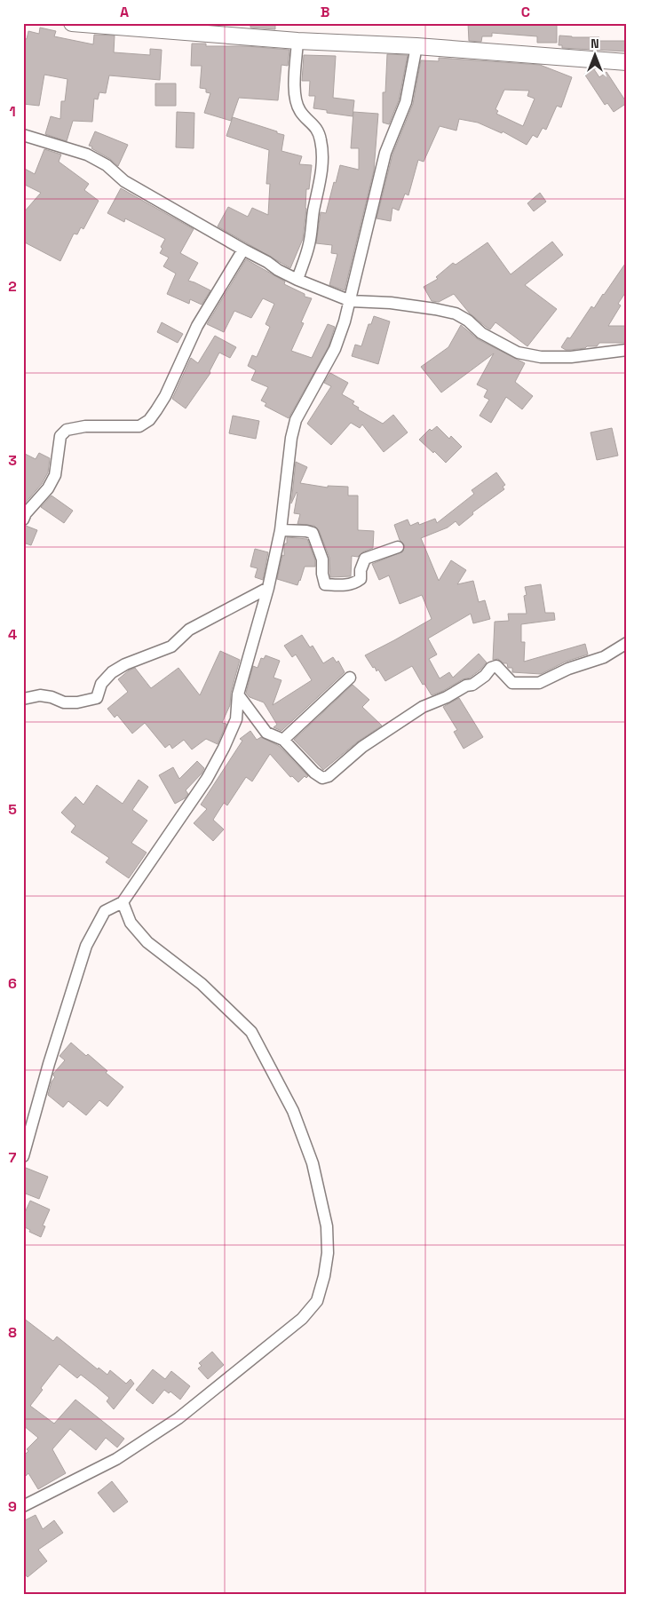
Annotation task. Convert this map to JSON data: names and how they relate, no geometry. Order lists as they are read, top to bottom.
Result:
{
  "north": "top",
  "grid": {
    "columns": ["A", "B", "C"],
    "rows": [
      "1",
      "2",
      "3",
      "4",
      "5",
      "6",
      "7",
      "8",
      "9"
    ]
  }
}
